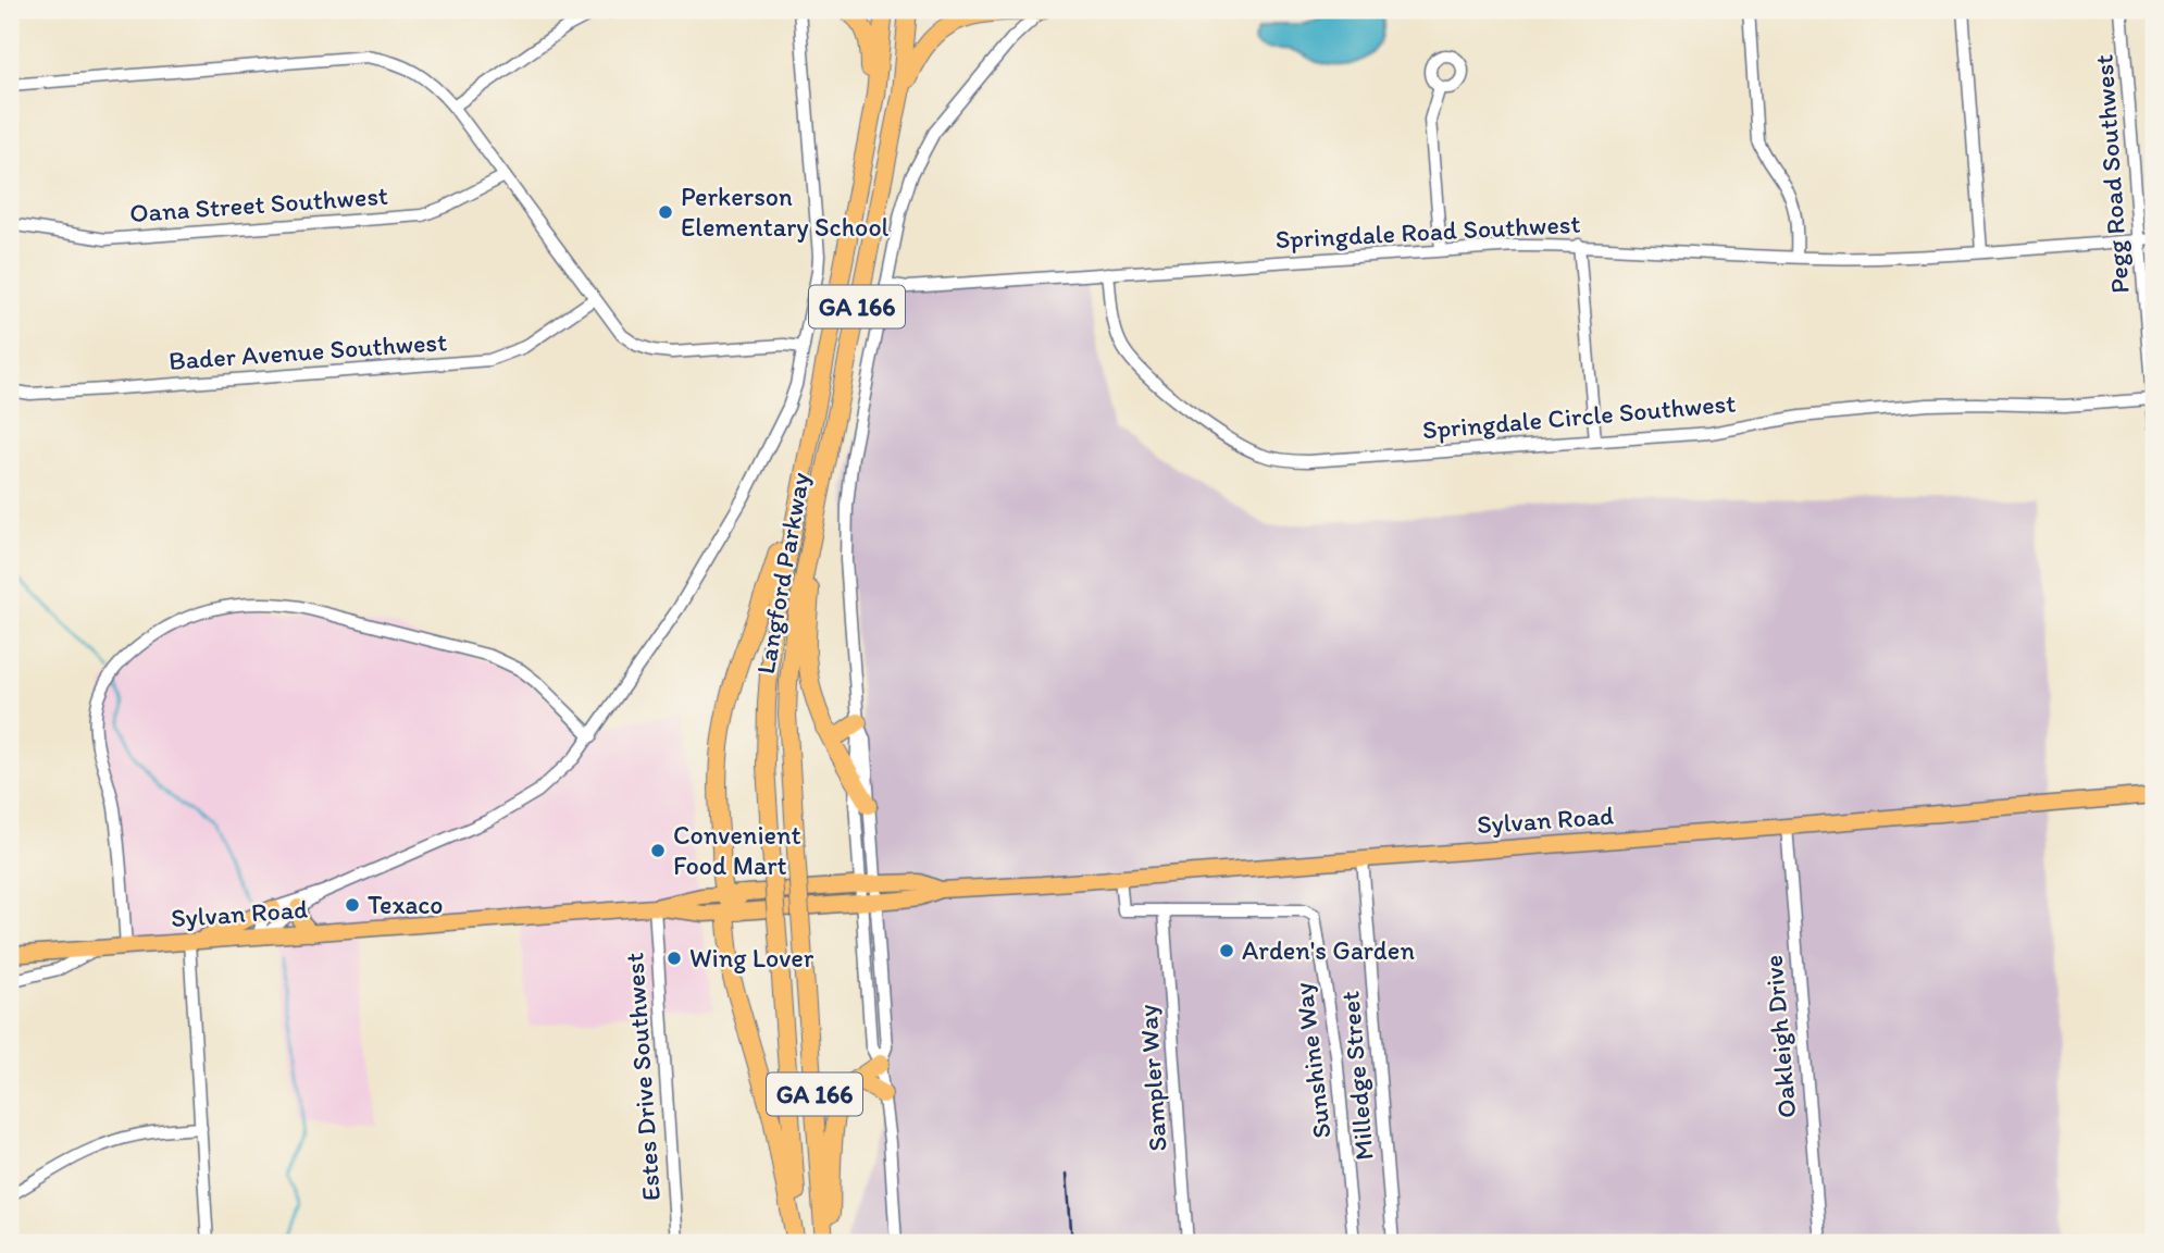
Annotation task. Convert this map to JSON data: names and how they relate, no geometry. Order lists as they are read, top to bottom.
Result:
{
  "streets": {
    "highway": ["GA 166", "Langford Parkway"],
    "main road": ["Sylvan Road"],
    "street": [
      "Pegg Road Southwest",
      "Oana Street Southwest",
      "Springdale Road Southwest",
      "Bader Avenue Southwest",
      "Springdale Circle Southwest",
      "Oakleigh Drive",
      "Sunshine Way",
      "Milledge Street",
      "Estes Drive Southwest",
      "Sampler Way"
    ]
  },
  "crossings": [
    ["Pegg Road Southwest", "Springdale Road Southwest"],
    ["Pegg Road Southwest", "Springdale Circle Southwest"],
    ["Springdale Road Southwest", "Springdale Circle Southwest"],
    ["Sylvan Road", "Oakleigh Drive"],
    ["Sylvan Road", "Sunshine Way"],
    ["Sylvan Road", "Milledge Street"],
    ["Sylvan Road", "Estes Drive Southwest"],
    ["Sunshine Way", "Sampler Way"]
  ],
  "places": [
    "Perkerson Elementary School",
    "Convenient Food Mart",
    "Texaco",
    "Arden's Garden",
    "Wing Lover"
  ]
}
